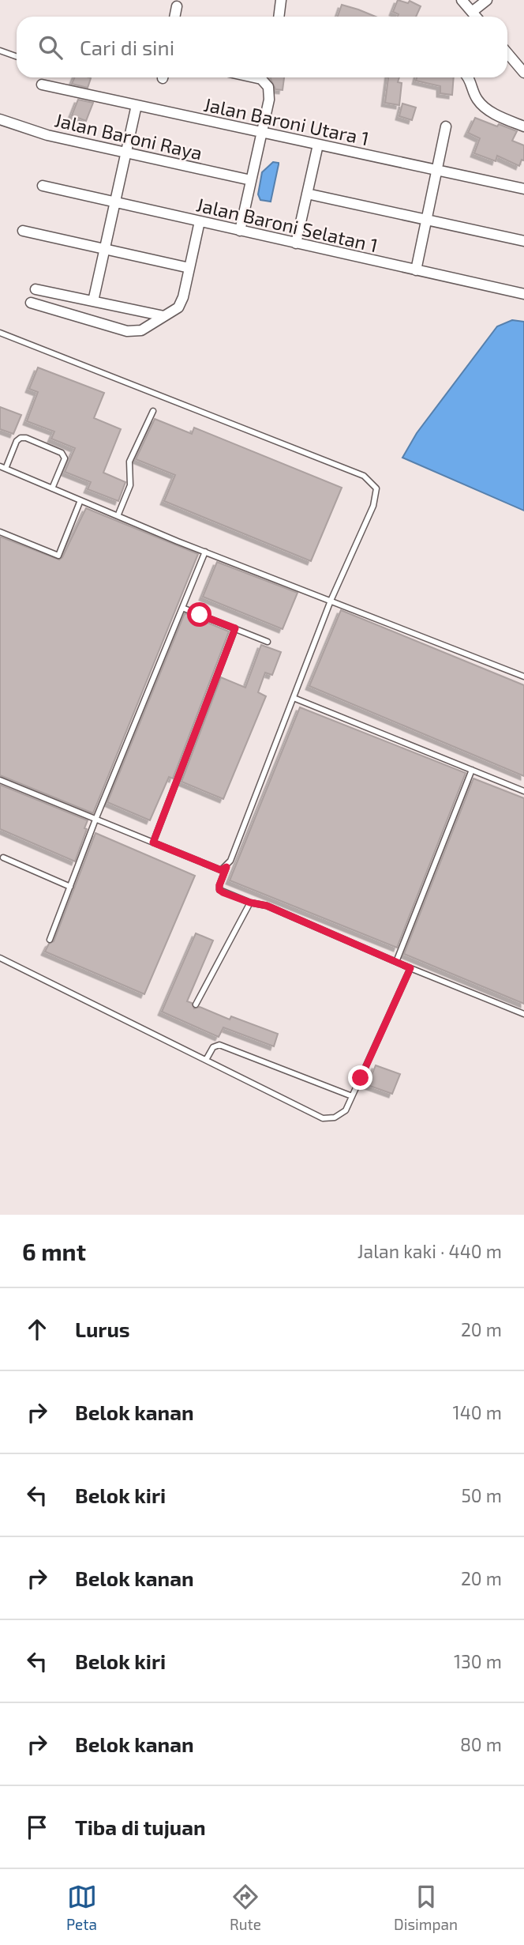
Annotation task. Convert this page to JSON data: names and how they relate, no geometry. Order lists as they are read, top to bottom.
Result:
{
  "streets": {
    "street": ["Jalan Baroni Utara 1", "Jalan Baroni Raya", "Jalan Baroni Selatan 1"]
  },
  "page": {
    "search": "Cari di sini",
    "heading": ["6 mnt", "Jalan kaki · 440 m"],
    "list": [
      ["Lurus", "20 m"],
      ["Belok kanan", "140 m"],
      ["Belok kiri", "50 m"],
      ["Belok kanan", "20 m"],
      ["Belok kiri", "130 m"],
      ["Belok kanan", "80 m"],
      "Tiba di tujuan"
    ],
    "nav": ["Peta", "Rute", "Disimpan"]
  }
}
